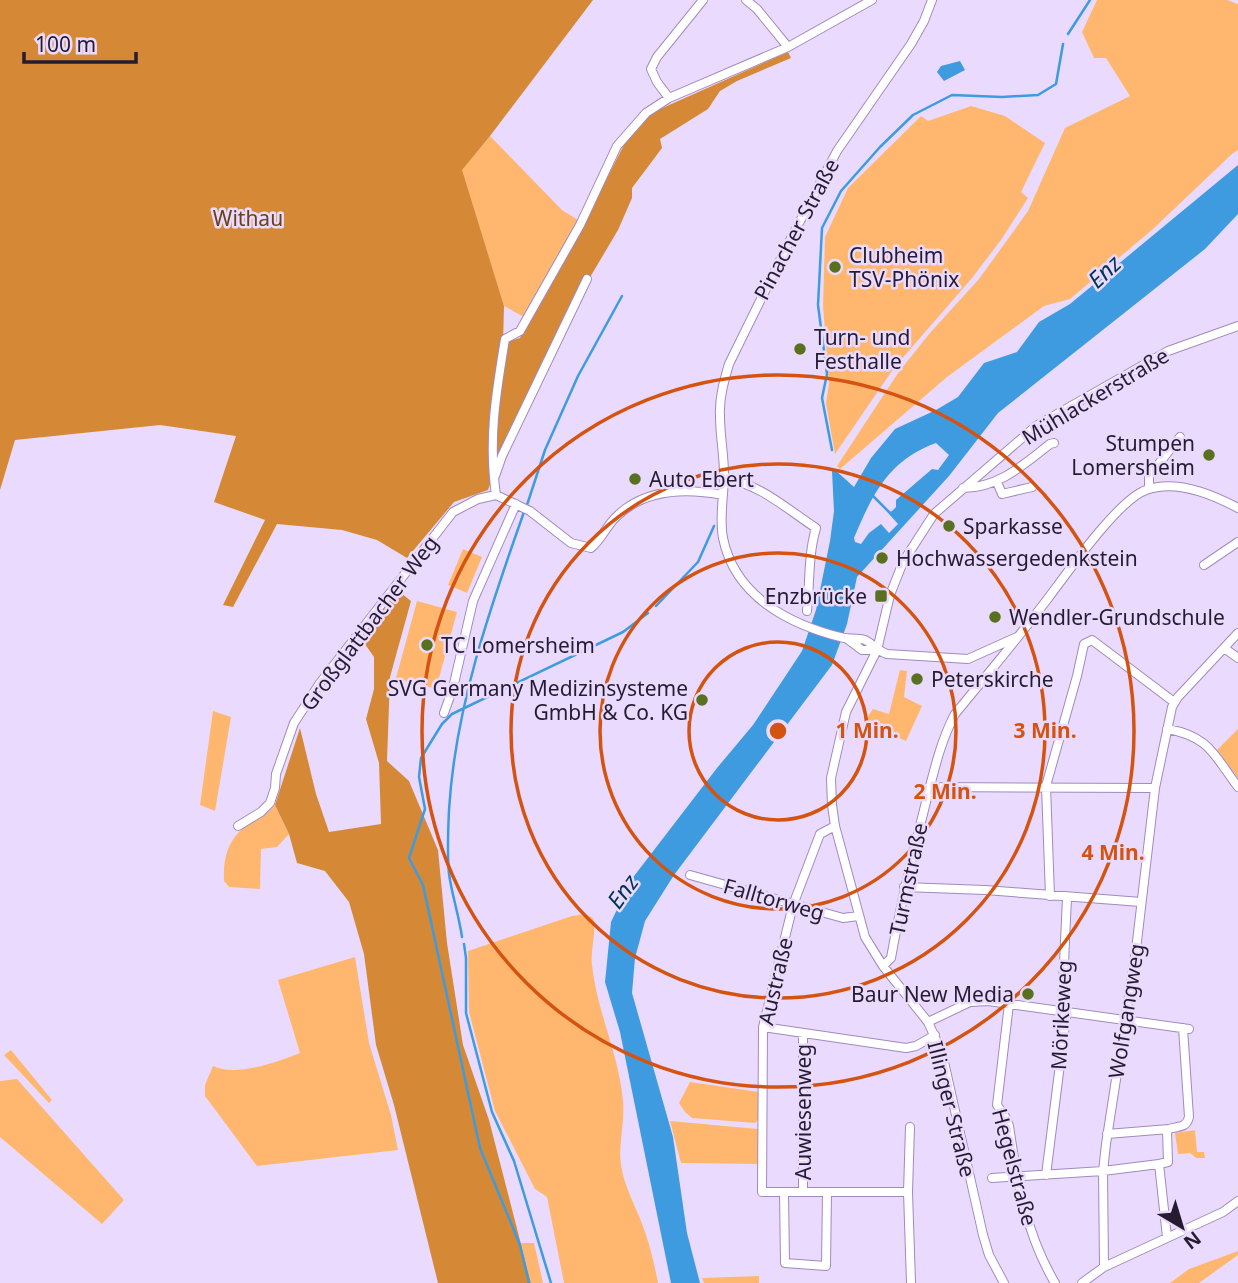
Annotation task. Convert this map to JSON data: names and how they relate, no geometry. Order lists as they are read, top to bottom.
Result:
{
  "streets": {
    "street": [
      "Pinacher Straße",
      "Mühlackerstraße",
      "Großglattbacher Weg",
      "Turmstraße",
      "Falltorweg",
      "Austraße",
      "Wolfgangweg",
      "Mörikeweg",
      "Illinger Straße",
      "Auwiesenweg",
      "Hegelstraße"
    ]
  },
  "crossings": [
    ["Pinacher Straße", "Turmstraße"],
    ["Pinacher Straße", "Illinger Straße"],
    ["Mühlackerstraße", "Illinger Straße"],
    ["Turmstraße", "Illinger Straße"],
    ["Falltorweg", "Austraße"],
    ["Falltorweg", "Illinger Straße"],
    ["Austraße", "Illinger Straße"]
  ],
  "water": ["Enz"],
  "parks": ["Withau"],
  "places": {
    "other": [
      "Clubheim TSV-Phönix",
      "Turn- und Festhalle",
      "Stumpen Lomersheim",
      "Auto Ebert",
      "Sparkasse",
      "Hochwassergedenkstein",
      "Wendler-Grundschule",
      "TC Lomersheim",
      "Peterskirche",
      "SVG Germany Medizinsysteme GmbH & Co. KG",
      "Baur New Media"
    ],
    "transit": ["Enzbrücke"]
  },
  "scale_bar": "100 m",
  "north": "bottom right",
  "rings": [
    "1 Min.",
    "3 Min.",
    "2 Min.",
    "4 Min."
  ]
}
